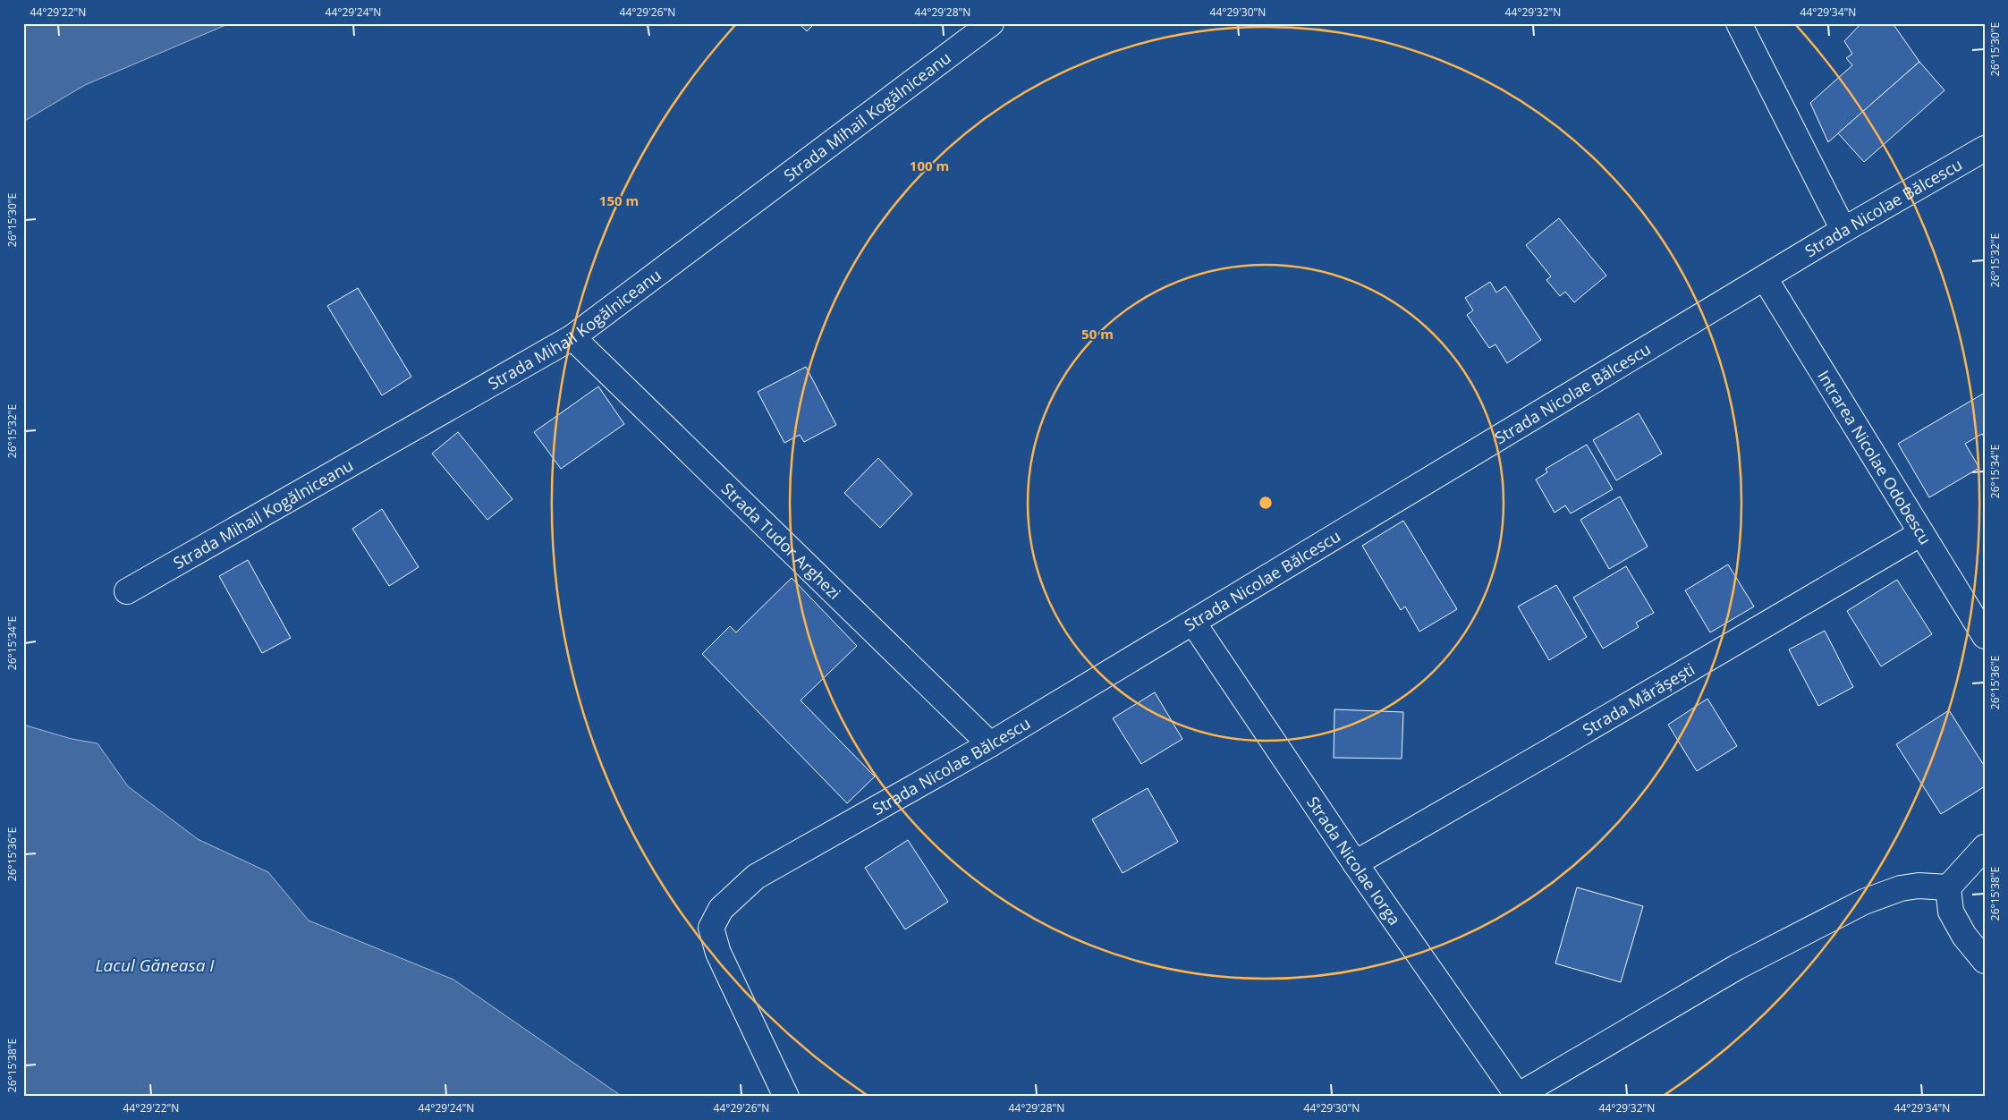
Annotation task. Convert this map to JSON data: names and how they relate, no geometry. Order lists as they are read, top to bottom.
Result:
{
  "streets": {
    "street": [
      "Strada Mihail Kogălniceanu",
      "Strada Nicolae Bălcescu",
      "Intrarea Nicolae Odobescu",
      "Strada Tudor Arghezi",
      "Strada Mărășești",
      "Strada Nicolae Iorga"
    ]
  },
  "crossings": [
    ["Strada Mihail Kogălniceanu", "Strada Tudor Arghezi"],
    ["Strada Nicolae Bălcescu", "Intrarea Nicolae Odobescu"],
    ["Strada Nicolae Bălcescu", "Strada Tudor Arghezi"],
    ["Strada Nicolae Bălcescu", "Strada Nicolae Iorga"],
    ["Intrarea Nicolae Odobescu", "Strada Mărășești"],
    ["Strada Mărășești", "Strada Nicolae Iorga"]
  ],
  "water": ["Lacul Găneasa I"],
  "coordinates": [
    "44°29'22\"N",
    "44°29'24\"N",
    "44°29'26\"N",
    "44°29'28\"N",
    "44°29'30\"N",
    "44°29'32\"N",
    "44°29'34\"N",
    "26°15'30\"E",
    "26°15'32\"E",
    "26°15'34\"E",
    "26°15'36\"E",
    "26°15'38\"E"
  ],
  "rings": ["100 m", "150 m", "50 m"]
}
